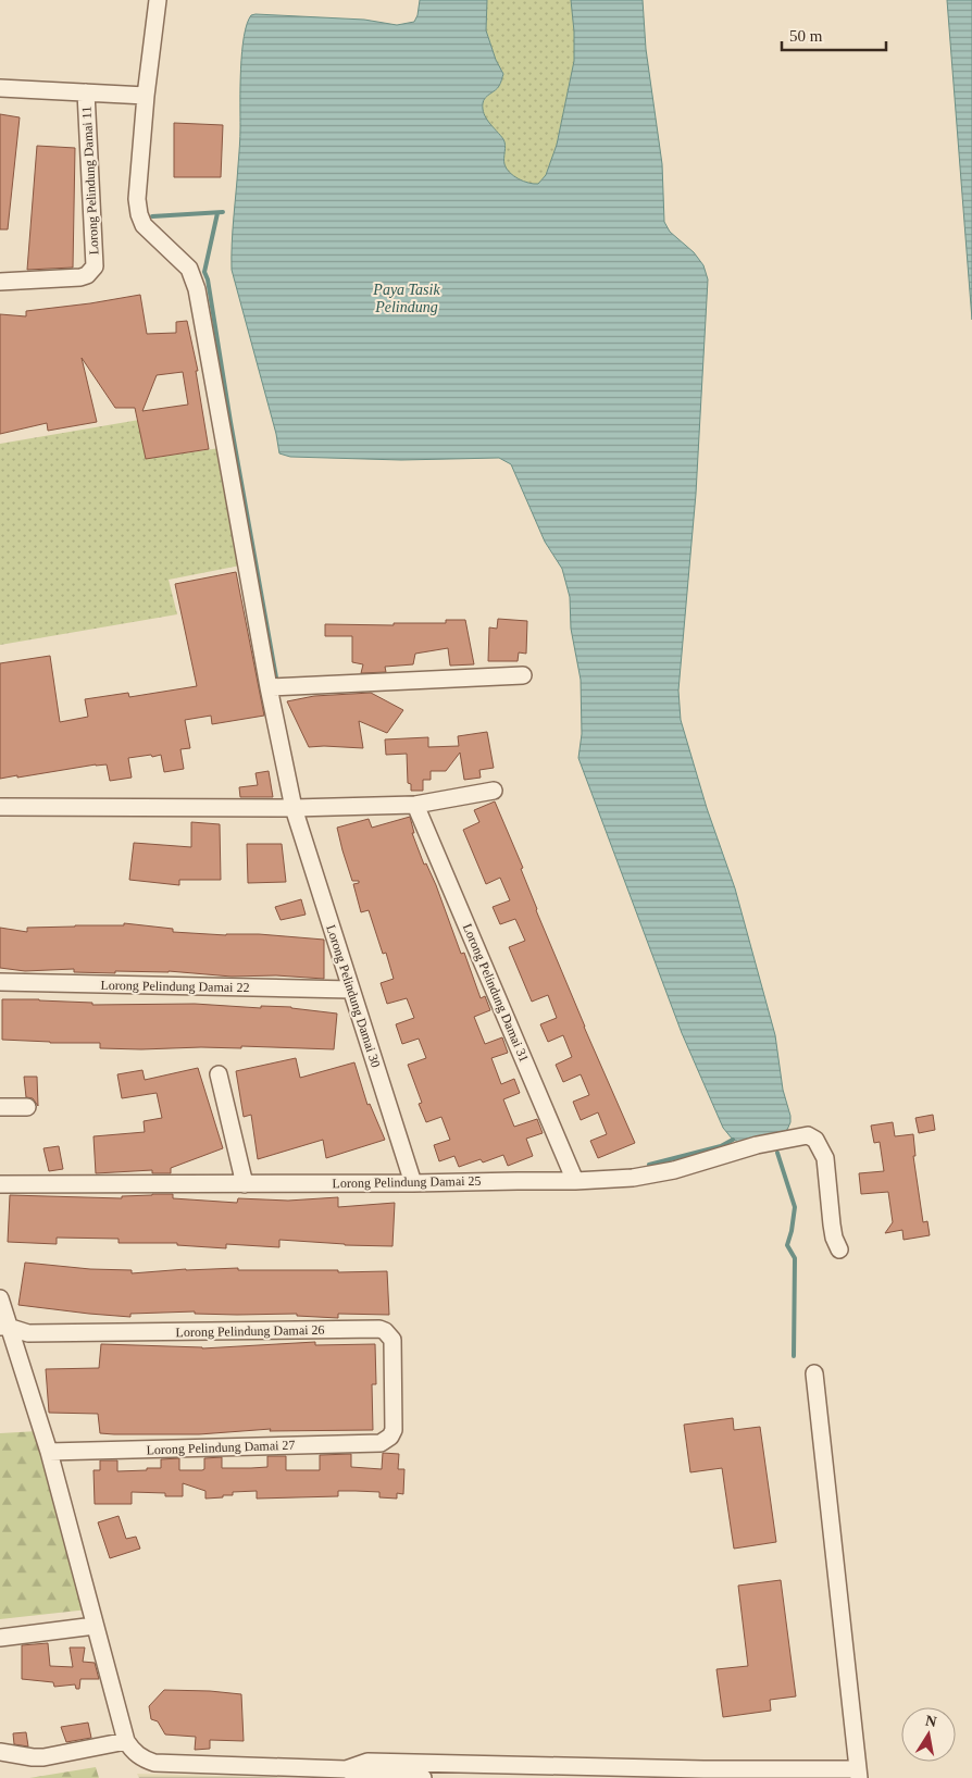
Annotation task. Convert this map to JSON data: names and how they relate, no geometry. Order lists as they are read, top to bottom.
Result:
{
  "streets": {
    "street": [
      "Lorong Pelindung Damai 11",
      "Lorong Pelindung Damai 22",
      "Lorong Pelindung Damai 31",
      "Lorong Pelindung Damai 30",
      "Lorong Pelindung Damai 25",
      "Lorong Pelindung Damai 26",
      "Lorong Pelindung Damai 27"
    ]
  },
  "crossings": [
    ["Lorong Pelindung Damai 22", "Lorong Pelindung Damai 30"],
    ["Lorong Pelindung Damai 31", "Lorong Pelindung Damai 25"],
    ["Lorong Pelindung Damai 30", "Lorong Pelindung Damai 25"],
    ["Lorong Pelindung Damai 26", "Lorong Pelindung Damai 27"]
  ],
  "water": ["Paya Tasik Pelindung"],
  "scale_bar": "50 m",
  "north": "top"
}
